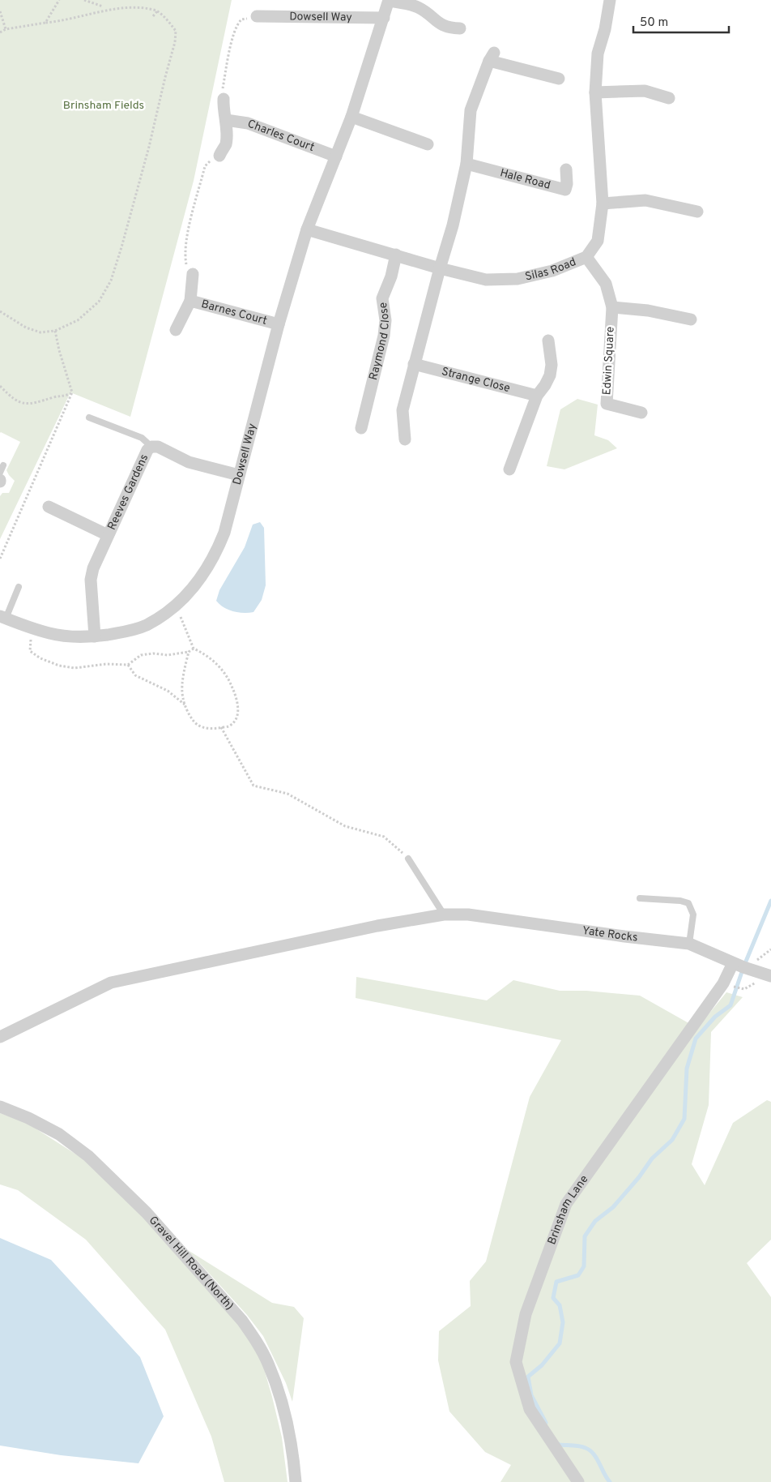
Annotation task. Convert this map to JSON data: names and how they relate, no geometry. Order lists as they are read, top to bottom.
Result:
{
  "streets": {
    "street": [
      "Dowsell Way",
      "Charles Court",
      "Hale Road",
      "Silas Road",
      "Barnes Court",
      "Raymond Close",
      "Edwin Square",
      "Strange Close",
      "Reeves Gardens",
      "Yate Rocks",
      "Brinsham Lane",
      "Gravel Hill Road (North)"
    ]
  },
  "crossings": [
    ["Dowsell Way", "Charles Court"],
    ["Dowsell Way", "Silas Road"],
    ["Dowsell Way", "Barnes Court"],
    ["Dowsell Way", "Reeves Gardens"],
    ["Silas Road", "Raymond Close"],
    ["Silas Road", "Edwin Square"],
    ["Yate Rocks", "Brinsham Lane"]
  ],
  "parks": ["Brinsham Fields"],
  "scale_bar": "50 m"
}
